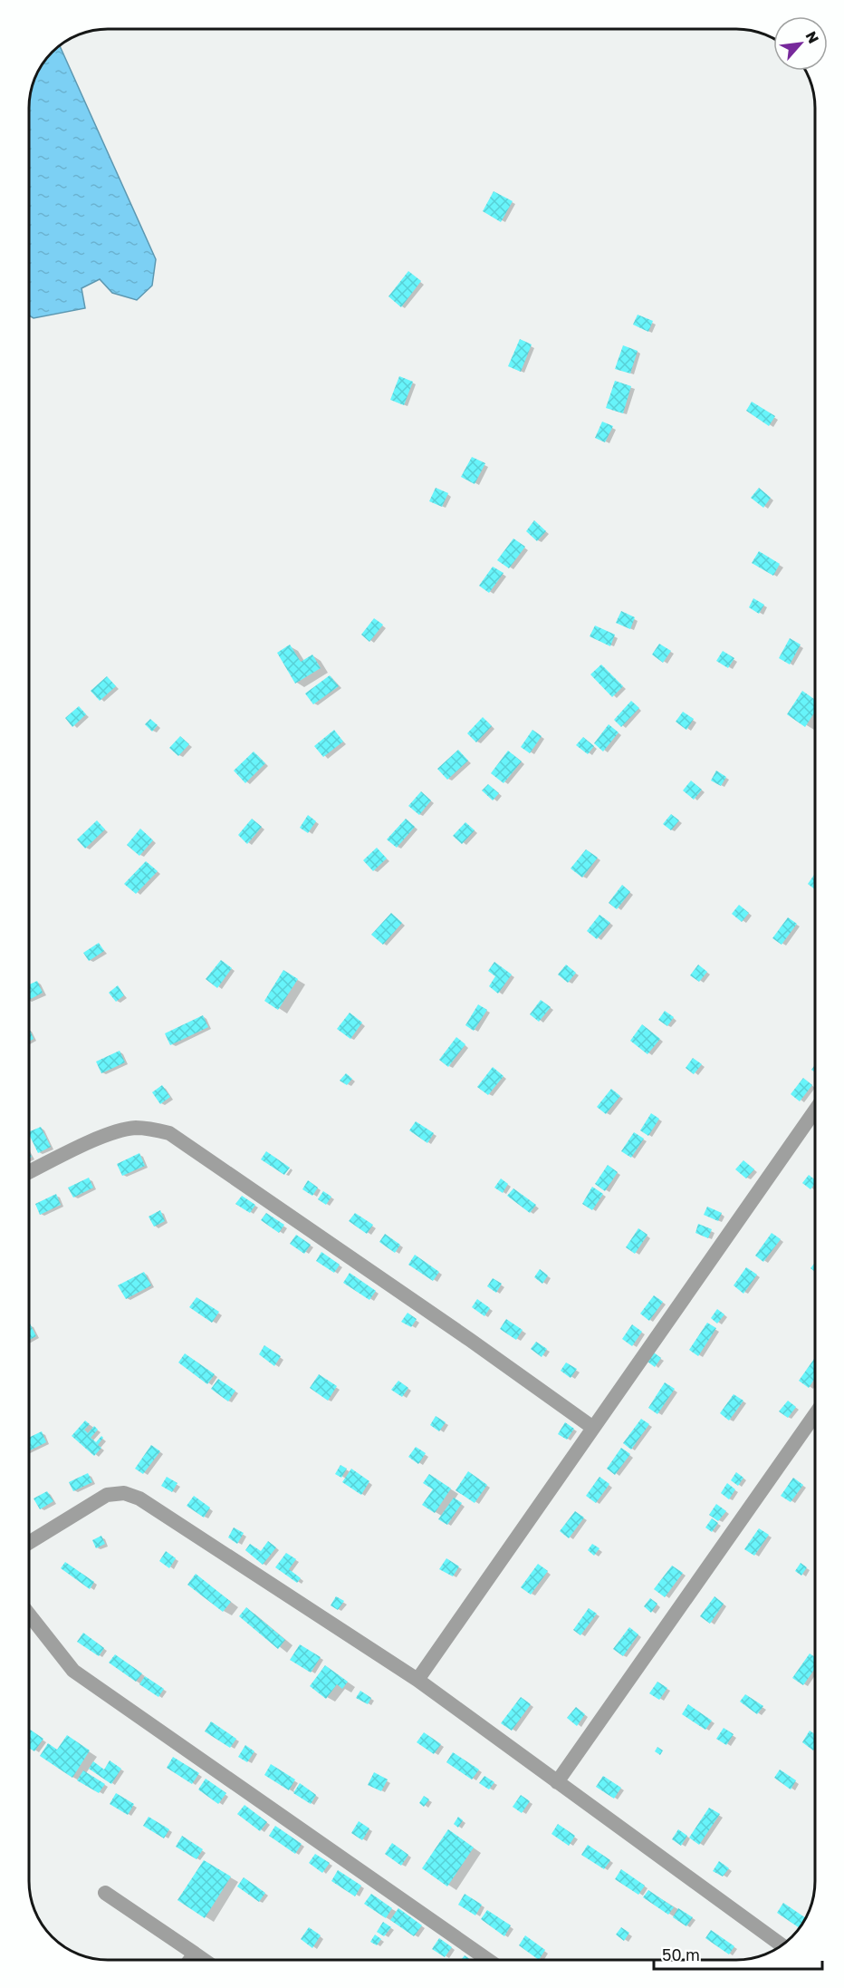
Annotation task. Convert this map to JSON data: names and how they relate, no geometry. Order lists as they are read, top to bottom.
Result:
{
  "scale_bar": "50 m",
  "north": "top right"
}
